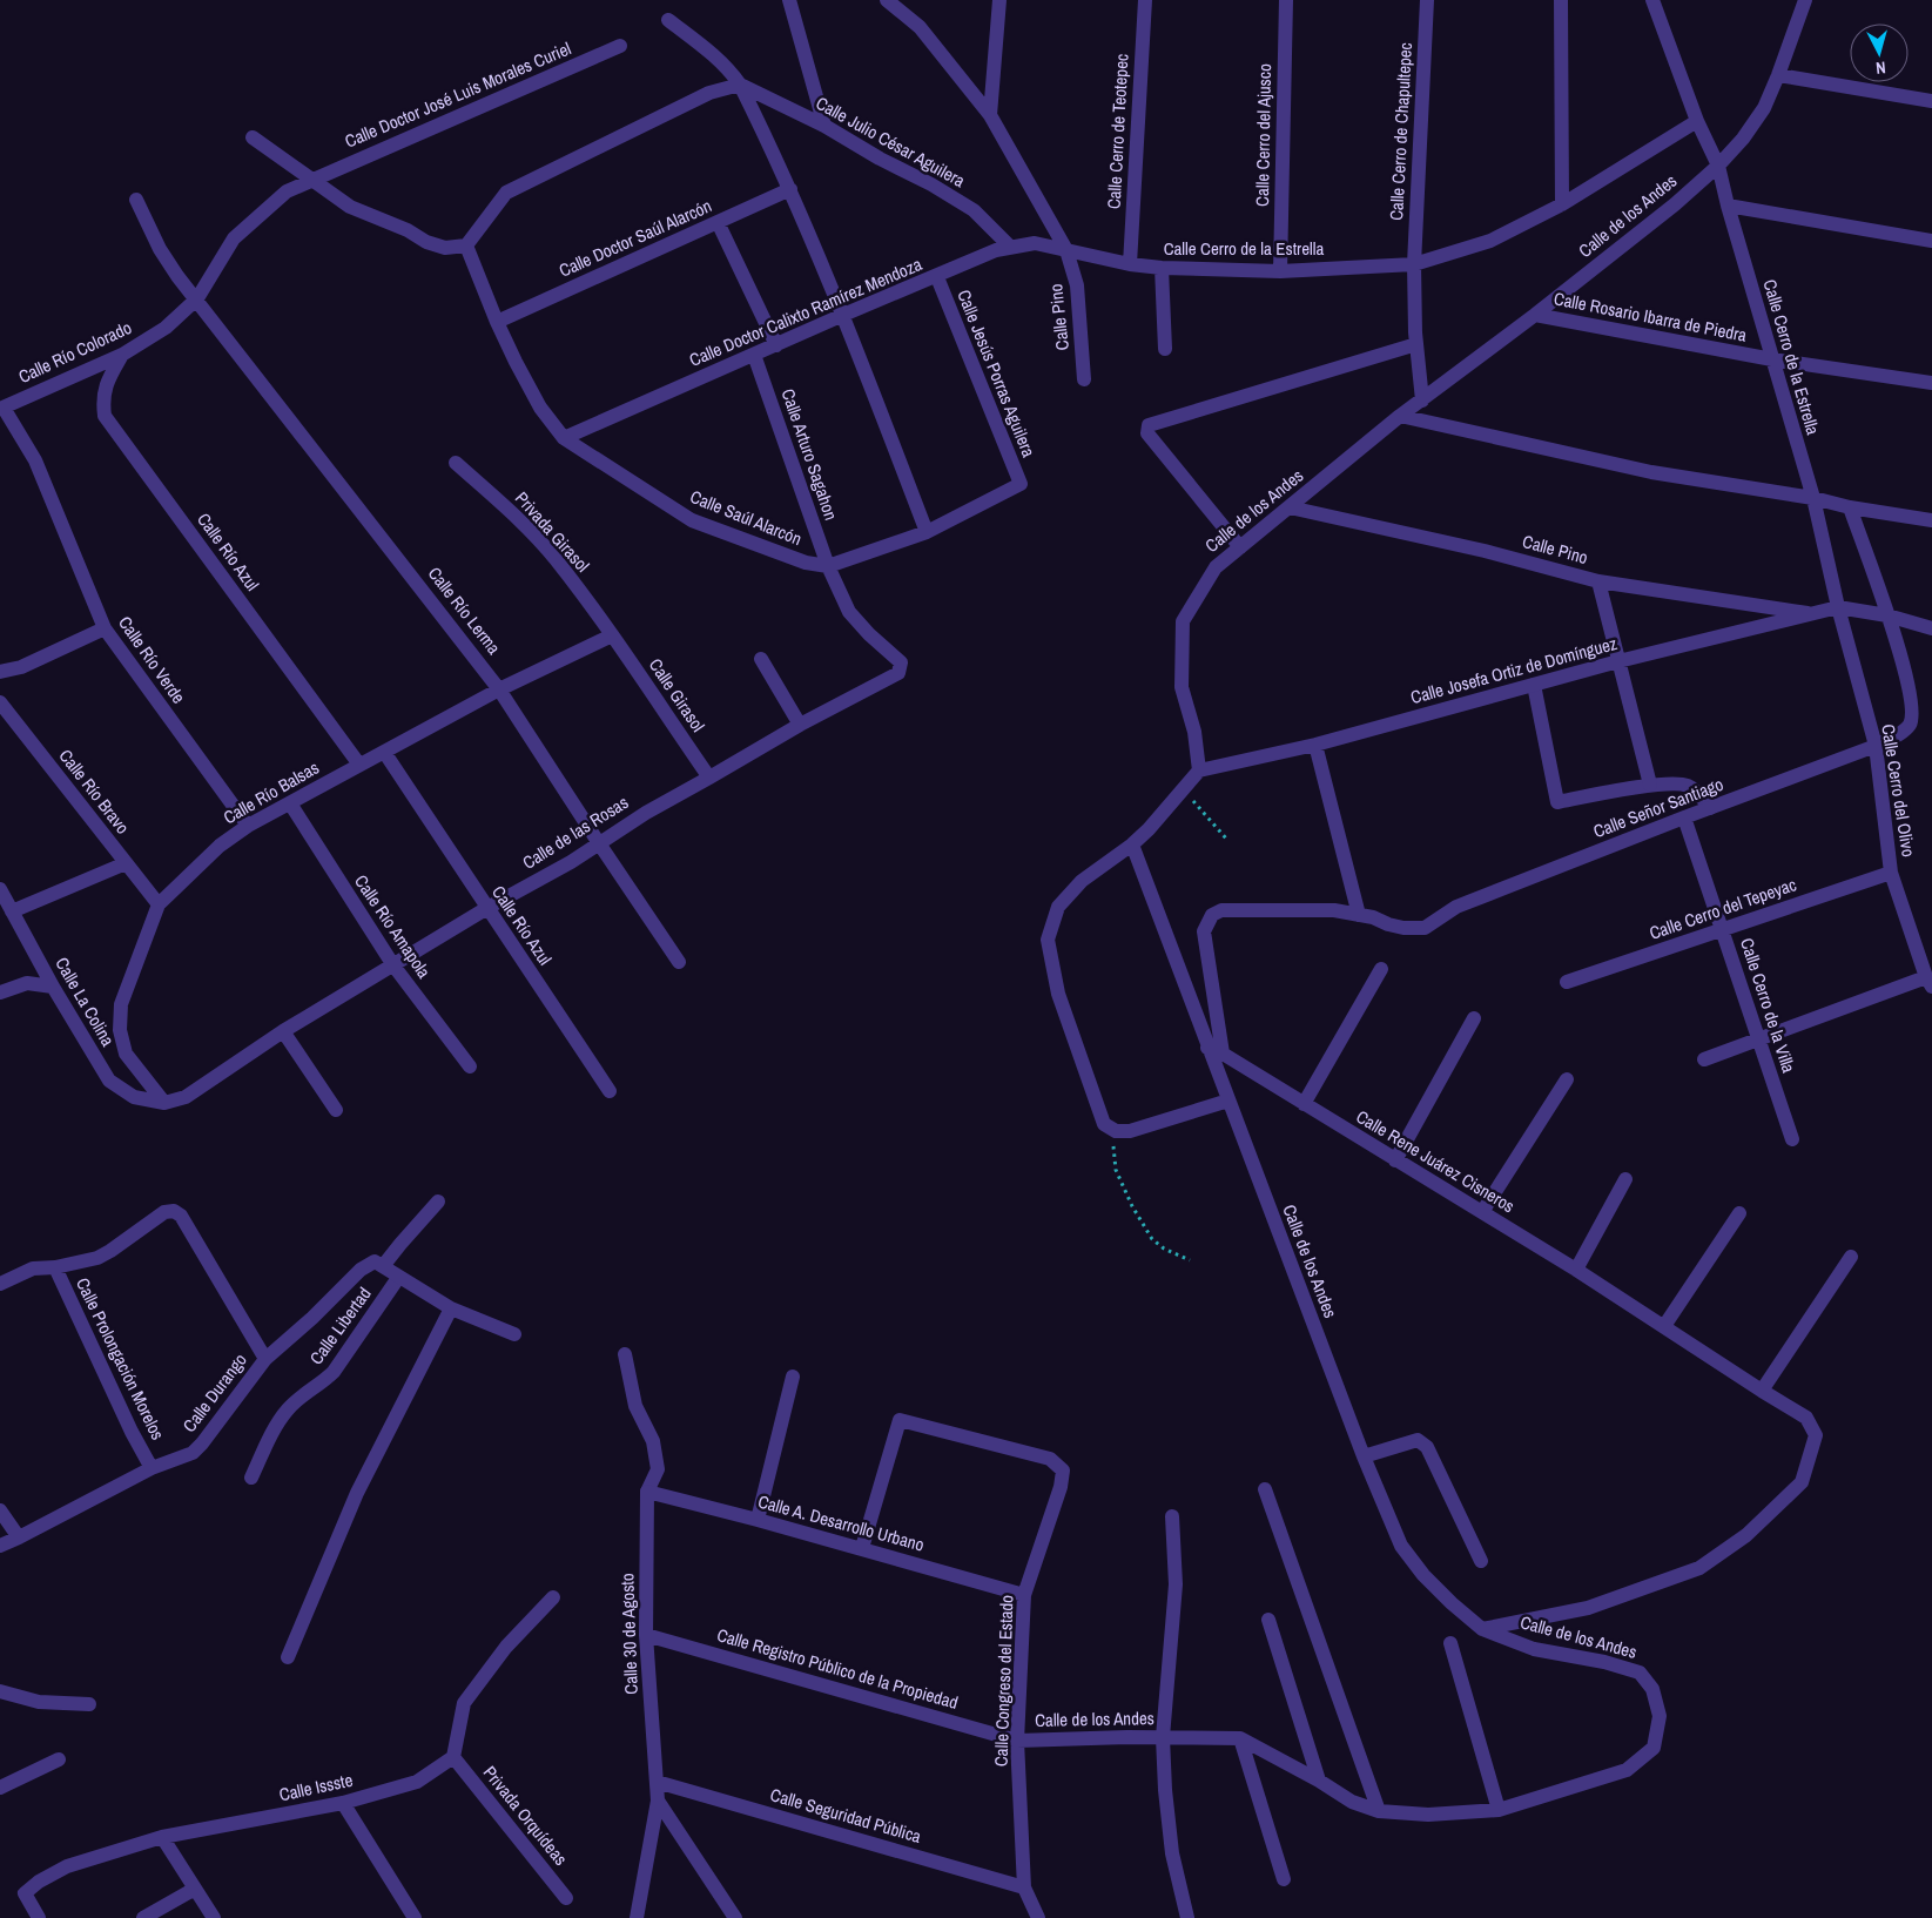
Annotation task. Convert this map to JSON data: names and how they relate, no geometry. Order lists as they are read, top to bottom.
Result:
{
  "streets": {
    "street": [
      "Calle Doctor José Luis Morales Curiel",
      "Calle Cerro de Teotepec",
      "Calle Cerro de Chapultepec",
      "Calle Cerro del Ajusco",
      "Calle Julio César Aguilera",
      "Calle de los Andes",
      "Calle Doctor Saúl Alarcón",
      "Calle Cerro de la Estrella",
      "Calle Doctor Calixto Ramírez Mendoza",
      "Calle Pino",
      "Calle Rosario Ibarra de Piedra",
      "Calle Río Colorado",
      "Calle Jesús Porras Aguilera",
      "Calle Arturo Sagahon",
      "Calle Saúl Alarcón",
      "Privada Girasol",
      "Calle Río Azul",
      "Calle Río Lerma",
      "Calle Río Verde",
      "Calle Josefa Ortiz de Domínguez",
      "Calle Girasol",
      "Calle Cerro del Olivo",
      "Calle Río Bravo",
      "Calle Río Balsas",
      "Calle Señor Santiago",
      "Calle de las Rosas",
      "Calle Cerro del Tepeyac",
      "Calle Río Amapola",
      "Calle La Colina",
      "Calle Cerro de la Villa",
      "Calle Rene Juárez Cisneros",
      "Calle Libertad",
      "Calle Prolongación Morelos",
      "Calle Durango",
      "Calle A. Desarrollo Urbano",
      "Calle 30 de Agosto",
      "Calle Registro Público de la Propiedad",
      "Calle Congreso del Estado",
      "Calle Issste",
      "Privada Orquídeas",
      "Calle Seguridad Pública"
    ]
  },
  "crossings": [
    ["Calle Doctor José Luis Morales Curiel", "Calle Río Colorado"],
    ["Calle Cerro de Teotepec", "Calle Cerro de la Estrella"],
    ["Calle Cerro de Chapultepec", "Calle de los Andes"],
    ["Calle Cerro de Chapultepec", "Calle Cerro de la Estrella"],
    ["Calle Cerro del Ajusco", "Calle Cerro de la Estrella"],
    ["Calle Julio César Aguilera", "Calle Doctor Calixto Ramírez Mendoza"],
    ["Calle de los Andes", "Calle Cerro de la Estrella"],
    ["Calle de los Andes", "Calle Pino"],
    ["Calle de los Andes", "Calle Rosario Ibarra de Piedra"],
    ["Calle de los Andes", "Calle Josefa Ortiz de Domínguez"],
    ["Calle de los Andes", "Calle Rene Juárez Cisneros"],
    ["Calle de los Andes", "Calle Registro Público de la Propiedad"],
    ["Calle de los Andes", "Calle Congreso del Estado"],
    ["Calle Doctor Saúl Alarcón", "Calle Saúl Alarcón"],
    ["Calle Cerro de la Estrella", "Calle Doctor Calixto Ramírez Mendoza"],
    ["Calle Cerro de la Estrella", "Calle Pino"],
    ["Calle Cerro de la Estrella", "Calle Rosario Ibarra de Piedra"],
    ["Calle Cerro de la Estrella", "Calle Josefa Ortiz de Domínguez"],
    ["Calle Cerro de la Estrella", "Calle Cerro del Olivo"],
    ["Calle Doctor Calixto Ramírez Mendoza", "Calle Pino"],
    ["Calle Doctor Calixto Ramírez Mendoza", "Calle Jesús Porras Aguilera"],
    ["Calle Doctor Calixto Ramírez Mendoza", "Calle Arturo Sagahon"],
    ["Calle Doctor Calixto Ramírez Mendoza", "Calle Saúl Alarcón"],
    ["Calle Pino", "Calle Josefa Ortiz de Domínguez"],
    ["Calle Río Colorado", "Calle Río Azul"],
    ["Calle Río Colorado", "Calle Río Lerma"],
    ["Calle Río Colorado", "Calle Río Verde"],
    ["Calle Arturo Sagahon", "Calle Saúl Alarcón"],
    ["Calle Arturo Sagahon", "Calle de las Rosas"],
    ["Calle Saúl Alarcón", "Calle de las Rosas"],
    ["Privada Girasol", "Calle Girasol"],
    ["Privada Girasol", "Calle Río Balsas"],
    ["Calle Río Azul", "Calle Río Balsas"],
    ["Calle Río Azul", "Calle de las Rosas"],
    ["Calle Río Lerma", "Calle Río Balsas"],
    ["Calle Río Lerma", "Calle de las Rosas"],
    ["Calle Río Verde", "Calle Río Balsas"],
    ["Calle Josefa Ortiz de Domínguez", "Calle Cerro del Olivo"],
    ["Calle Girasol", "Calle Río Balsas"],
    ["Calle Girasol", "Calle de las Rosas"],
    ["Calle Cerro del Olivo", "Calle Señor Santiago"],
    ["Calle Cerro del Olivo", "Calle Cerro del Tepeyac"],
    ["Calle Río Bravo", "Calle Río Balsas"],
    ["Calle Río Balsas", "Calle de las Rosas"],
    ["Calle Río Balsas", "Calle Río Amapola"],
    ["Calle Río Balsas", "Calle La Colina"],
    ["Calle Señor Santiago", "Calle Cerro de la Villa"],
    ["Calle Señor Santiago", "Calle Rene Juárez Cisneros"],
    ["Calle de las Rosas", "Calle Río Amapola"],
    ["Calle de las Rosas", "Calle La Colina"],
    ["Calle Cerro del Tepeyac", "Calle Cerro de la Villa"],
    ["Calle Prolongación Morelos", "Calle Durango"],
    ["Calle A. Desarrollo Urbano", "Calle 30 de Agosto"],
    ["Calle A. Desarrollo Urbano", "Calle Congreso del Estado"],
    ["Calle 30 de Agosto", "Calle Registro Público de la Propiedad"],
    ["Calle 30 de Agosto", "Calle Seguridad Pública"],
    ["Calle Registro Público de la Propiedad", "Calle Congreso del Estado"],
    ["Calle Congreso del Estado", "Calle Seguridad Pública"],
    ["Calle Issste", "Privada Orquídeas"]
  ],
  "north": "bottom"
}
